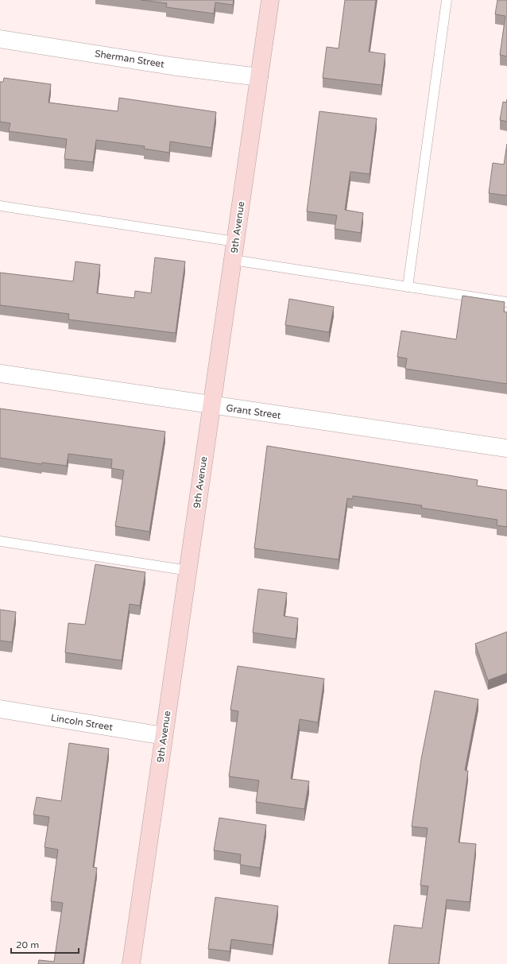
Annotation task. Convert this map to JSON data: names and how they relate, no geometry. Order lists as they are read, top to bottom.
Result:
{
  "streets": {
    "main road": ["9th Avenue"],
    "street": ["Sherman Street", "Grant Street", "Lincoln Street"]
  },
  "crossings": [
    ["Sherman Street", "9th Avenue"],
    ["9th Avenue", "Grant Street"],
    ["9th Avenue", "Lincoln Street"]
  ],
  "scale_bar": "20 m"
}
